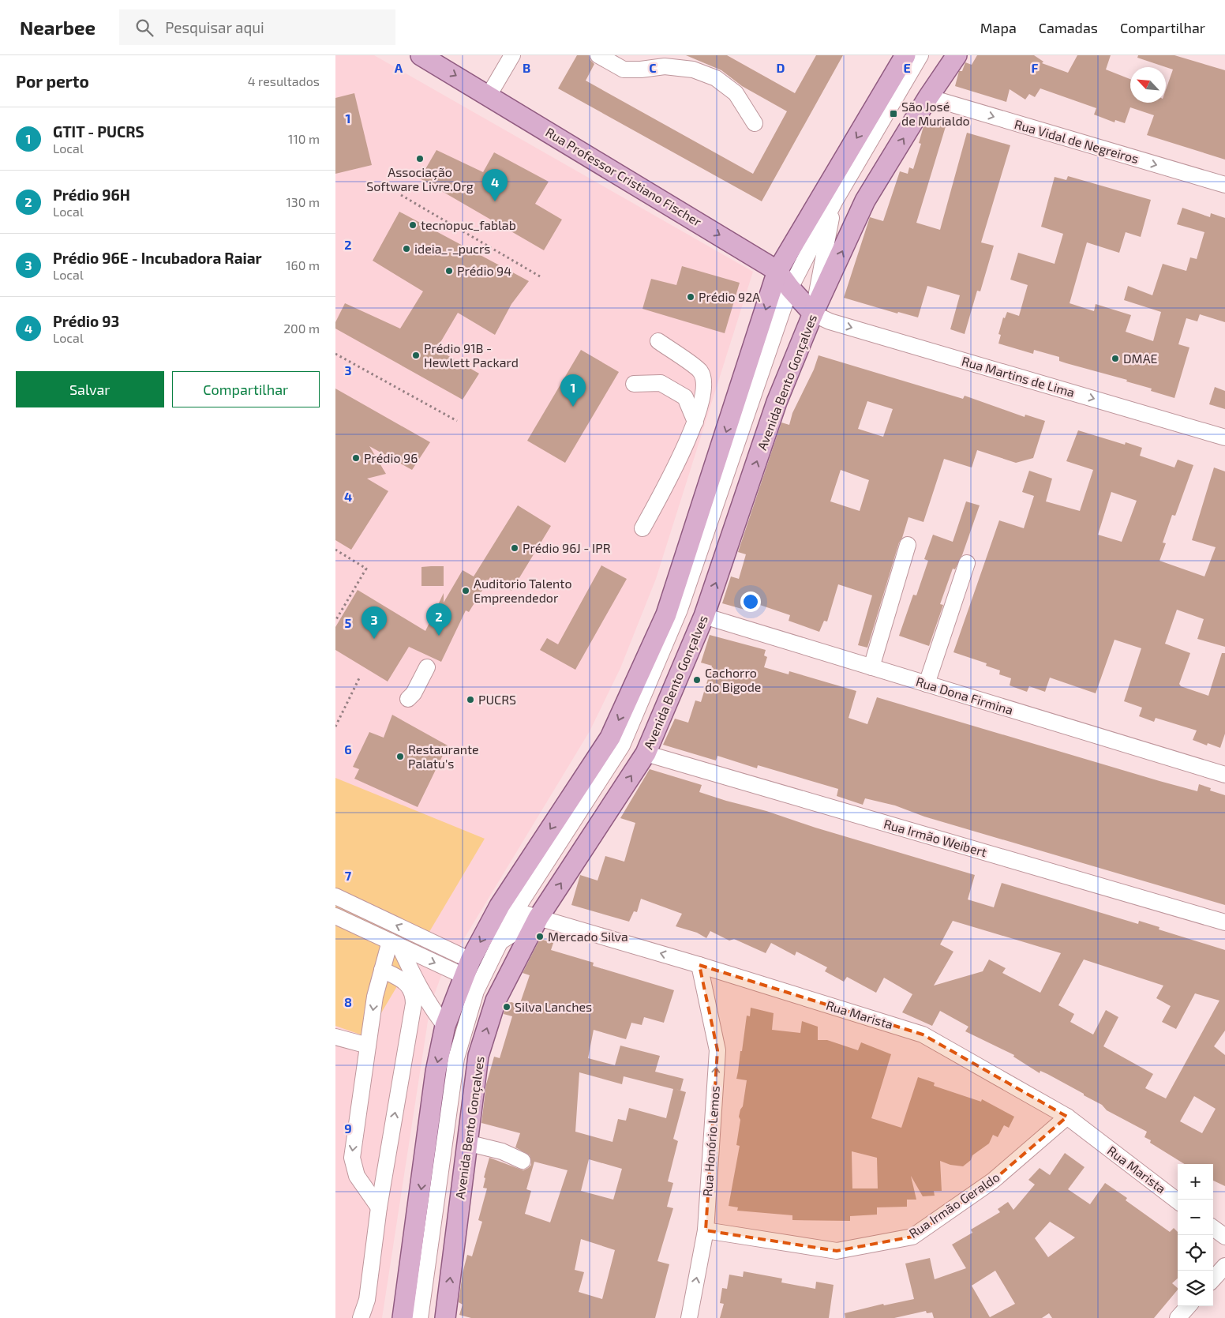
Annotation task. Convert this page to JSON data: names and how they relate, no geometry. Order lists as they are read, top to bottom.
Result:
{
  "streets": {
    "main road": ["Rua Professor Cristiano Fischer", "Avenida Bento Gonçalves"],
    "street": [
      "Rua Vidal de Negreiros",
      "Rua Martins de Lima",
      "Rua Dona Firmina",
      "Rua Irmão Weibert",
      "Rua Marista",
      "Rua Honório Lemos",
      "Rua Irmão Geraldo"
    ]
  },
  "crossings": [
    ["Rua Vidal de Negreiros", "Avenida Bento Gonçalves"],
    ["Rua Professor Cristiano Fischer", "Rua Martins de Lima"],
    ["Rua Professor Cristiano Fischer", "Avenida Bento Gonçalves"],
    ["Rua Martins de Lima", "Avenida Bento Gonçalves"],
    ["Avenida Bento Gonçalves", "Rua Dona Firmina"],
    ["Avenida Bento Gonçalves", "Rua Irmão Weibert"],
    ["Avenida Bento Gonçalves", "Rua Marista"],
    ["Rua Marista", "Rua Honório Lemos"],
    ["Rua Marista", "Rua Irmão Geraldo"],
    ["Rua Honório Lemos", "Rua Irmão Geraldo"]
  ],
  "one_way": [
    "Rua Vidal de Negreiros",
    "Rua Professor Cristiano Fischer",
    "Rua Martins de Lima",
    "Rua Honório Lemos"
  ],
  "places": {
    "transit": ["São José de Murialdo"],
    "other": [
      "Associação Software Livre.Org",
      "tecnopuc_fablab",
      "ideia_-_pucrs",
      "Prédio 94",
      "Prédio 92A",
      "Prédio 91B - Hewlett Packard",
      "DMAE",
      "Prédio 96",
      "Prédio 96J - IPR",
      "Auditorio Talento Empreendedor",
      "Cachorro do Bigode",
      "PUCRS",
      "Restaurante Palatu's",
      "Mercado Silva",
      "Silva Lanches"
    ]
  },
  "north": "top left",
  "page": {
    "header": "Nearbee",
    "search": "Pesquisar aqui",
    "nav": ["Mapa", "Camadas", "Compartilhar"],
    "heading": ["Por perto", "4 resultados"],
    "list": [
      {
        "mark": "1",
        "name": "GTIT - PUCRS",
        "note": "Local",
        "value": "110 m"
      },
      {
        "mark": "2",
        "name": "Prédio 96H",
        "note": "Local",
        "value": "130 m"
      },
      {
        "mark": "3",
        "name": "Prédio 96E - Incubadora Raiar",
        "note": "Local",
        "value": "160 m"
      },
      {
        "mark": "4",
        "name": "Prédio 93",
        "note": "Local",
        "value": "200 m"
      }
    ],
    "pins": [
      "4",
      "1",
      "2",
      "3"
    ],
    "buttons": ["Salvar", "Compartilhar"],
    "map_buttons": ["+", "−"]
  },
  "grid": {
    "columns": [
      "A",
      "B",
      "C",
      "D",
      "E",
      "F"
    ],
    "rows": [
      "1",
      "2",
      "3",
      "4",
      "5",
      "6",
      "7",
      "8",
      "9"
    ]
  }
}
